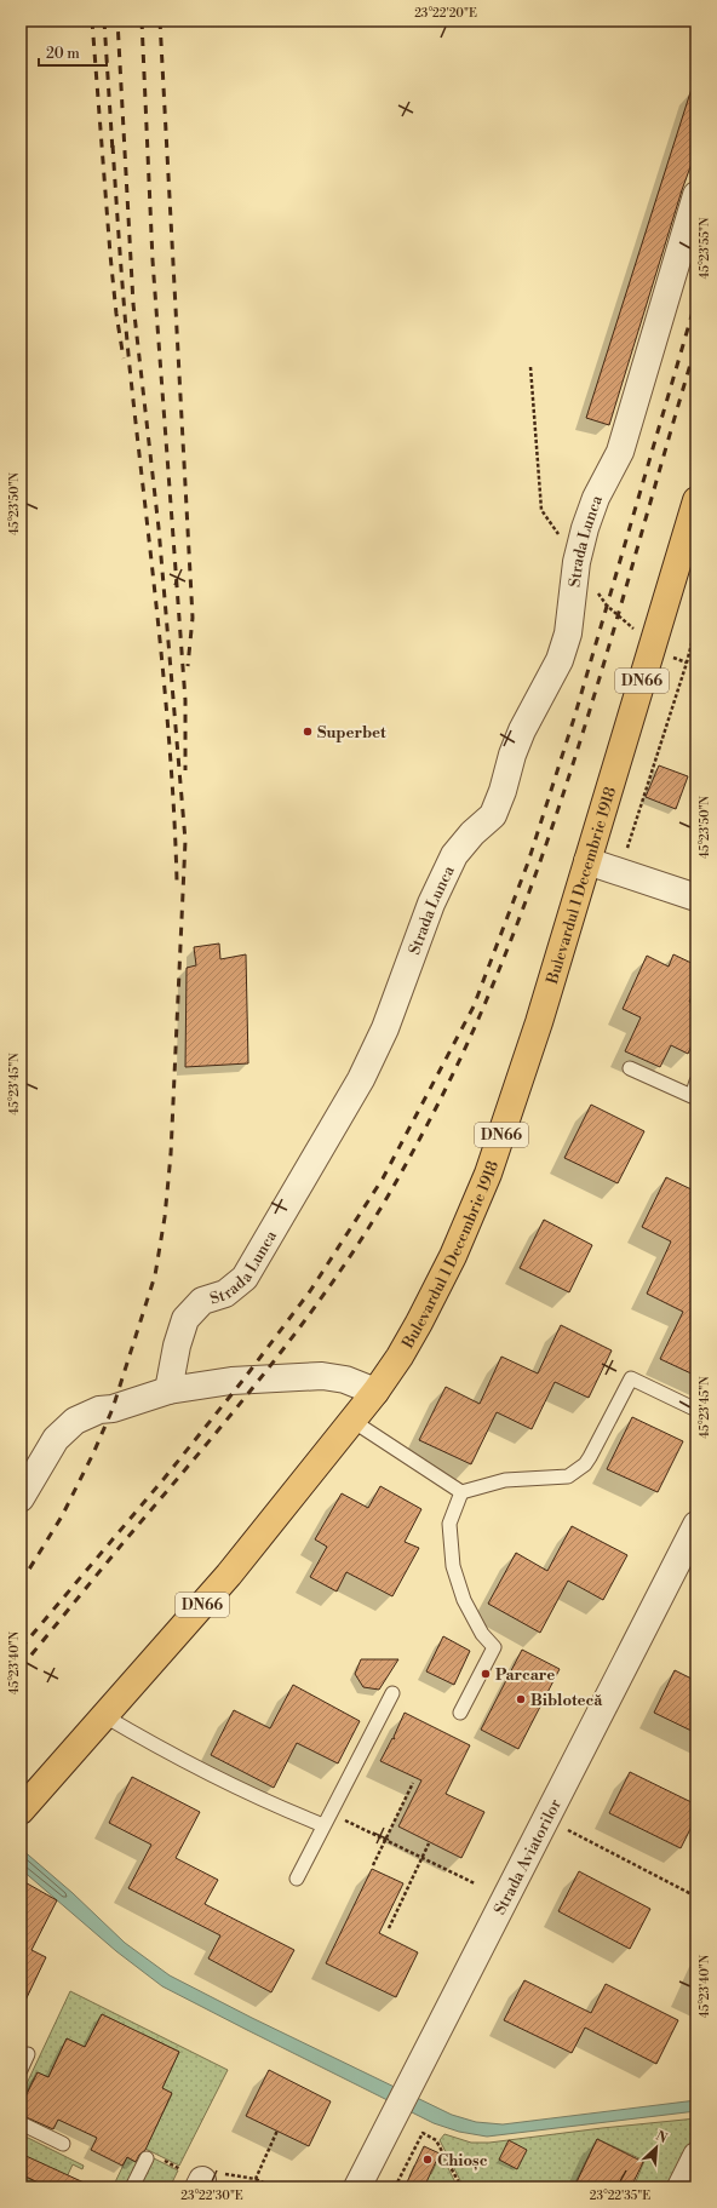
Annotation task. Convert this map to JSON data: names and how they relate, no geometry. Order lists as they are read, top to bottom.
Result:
{
  "streets": {
    "main road": ["DN66", "Bulevardul 1 Decembrie 1918"],
    "street": ["Strada Lunca", "Strada Aviatorilor"]
  },
  "places": [
    "Superbet",
    "Parcare",
    "Biblotecă",
    "Chioșc"
  ],
  "scale_bar": "20 m",
  "north": "top right",
  "coordinates": [
    "23°22'20\"E",
    "45°23'55\"N",
    "45°23'50\"N",
    "45°23'45\"N",
    "45°23'40\"N",
    "23°22'30\"E",
    "23°22'35\"E"
  ]
}
